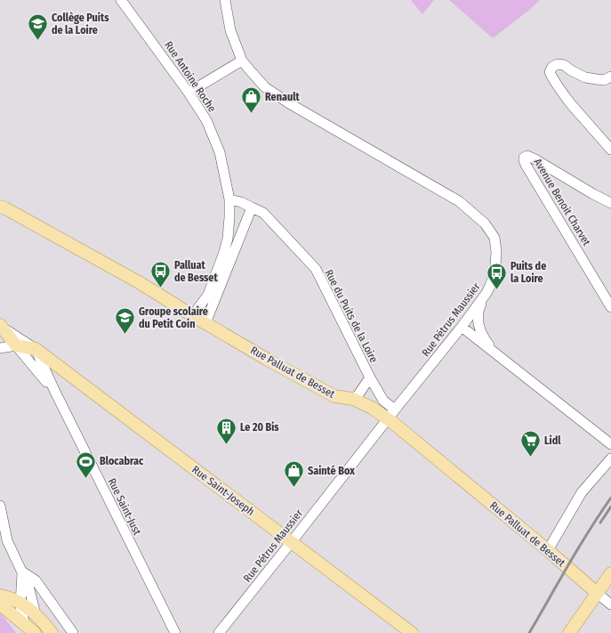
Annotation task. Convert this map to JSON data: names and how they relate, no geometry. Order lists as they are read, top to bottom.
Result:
{
  "streets": {
    "main road": ["Rue Palluat de Besset", "Rue Saint-Joseph"],
    "street": [
      "Rue Antoine Roche",
      "Avenue Benoit Charvet",
      "Rue du Puits de la Loire",
      "Rue Pétrus Maussier",
      "Rue Saint-Just"
    ]
  },
  "crossings": [
    ["Rue Antoine Roche", "Rue du Puits de la Loire"],
    ["Rue Antoine Roche", "Rue Palluat de Besset"],
    ["Rue du Puits de la Loire", "Rue Pétrus Maussier"],
    ["Rue du Puits de la Loire", "Rue Palluat de Besset"],
    ["Rue Pétrus Maussier", "Rue Palluat de Besset"],
    ["Rue Pétrus Maussier", "Rue Saint-Joseph"],
    ["Rue Saint-Joseph", "Rue Saint-Just"]
  ],
  "places": {
    "school or university": ["Collège Puits de la Loire", "Groupe scolaire du Petit Coin"],
    "shop": ["Renault", "Sainté Box"],
    "bus stop": ["Palluat de Besset", "Puits de la Loire"],
    "building": ["Le 20 Bis"],
    "supermarket": ["Lidl"],
    "sports": ["Blocabrac"]
  }
}
